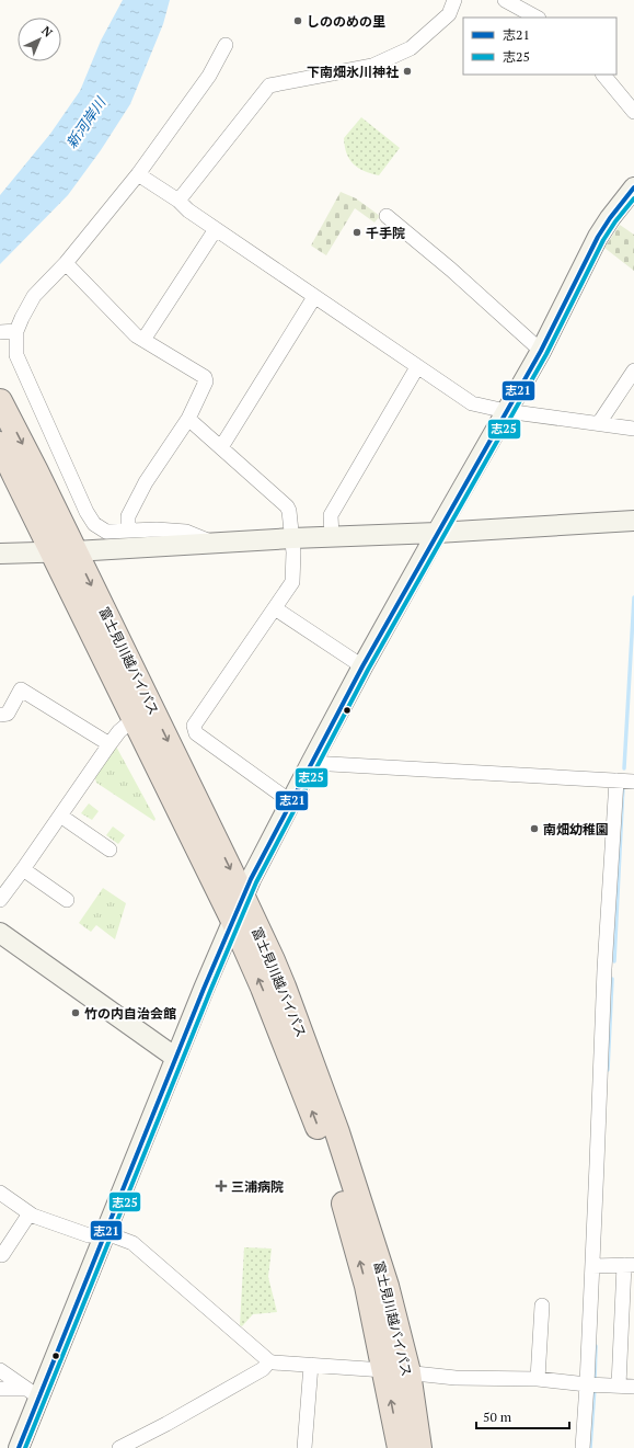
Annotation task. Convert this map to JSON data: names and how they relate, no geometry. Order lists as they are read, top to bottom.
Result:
{
  "streets": {
    "highway": ["富士見川越バイパス"]
  },
  "water": ["新河岸川"],
  "places": {
    "other": [
      "しののめの里",
      "下南畑氷川神社",
      "千手院",
      "南畑幼稚園",
      "竹の内自治会館"
    ],
    "health": ["三浦病院"]
  },
  "lines": ["transit line 志21", "transit line 志25"],
  "legend": ["志21", "志25"],
  "scale_bar": "50 m",
  "north": "top right"
}
